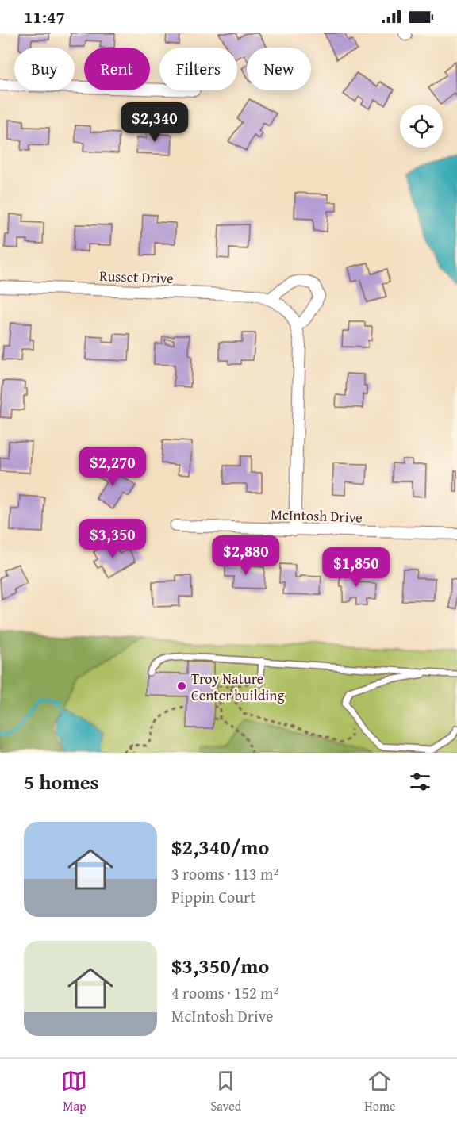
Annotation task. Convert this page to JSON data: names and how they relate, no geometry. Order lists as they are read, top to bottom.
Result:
{
  "streets": {
    "street": ["Russet Drive", "McIntosh Drive"]
  },
  "places": ["Troy Nature Center building"],
  "page": {
    "status": "11:47",
    "chip": [
      "Buy",
      "Rent",
      "Filters",
      "New"
    ],
    "price": [
      "$2,340",
      "$2,270",
      "$3,350",
      "$2,880",
      "$1,850"
    ],
    "heading": "5 homes",
    "list": [
      {
        "name": "$2,340/mo",
        "note": "3 rooms · 113 m² · Pippin Court"
      },
      {
        "name": "$3,350/mo",
        "note": "4 rooms · 152 m² · McIntosh Drive"
      }
    ],
    "tabs": ["Map", "Saved", "Home"]
  }
}
